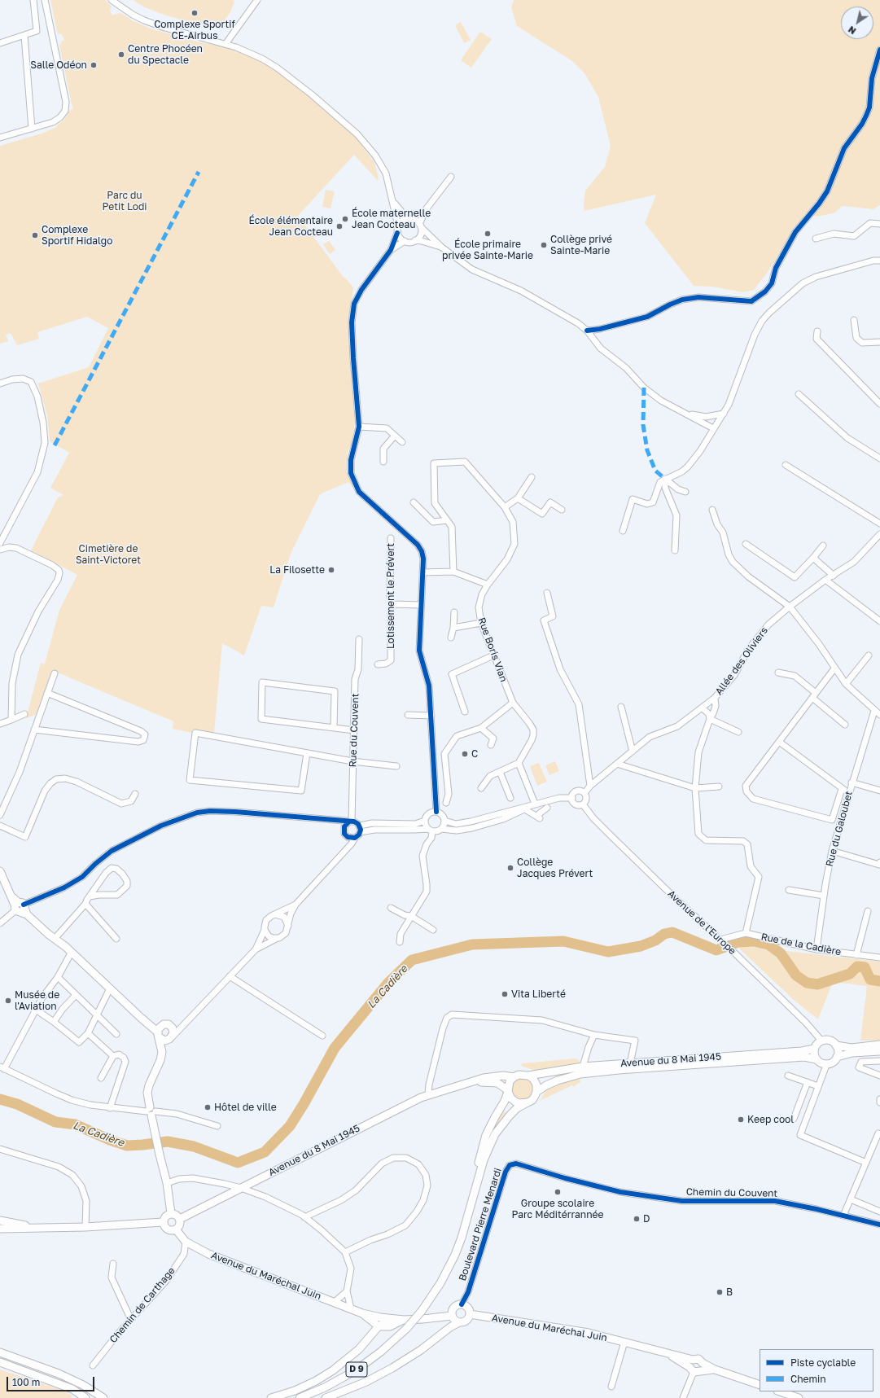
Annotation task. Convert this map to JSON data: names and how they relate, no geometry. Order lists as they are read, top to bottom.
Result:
{
  "streets": {
    "main road": ["Avenue du 8 Mai 1945", "Avenue du Maréchal Juin", "D 9"],
    "street": [
      "Lotissement le Prévert",
      "Rue Boris Vian",
      "Allée des Oliviers",
      "Rue du Couvent",
      "Rue du Galoubet",
      "Avenue de l'Europe",
      "Rue de la Cadière",
      "Chemin du Couvent",
      "Boulevard Pierre Menardi",
      "Chemin de Carthage"
    ]
  },
  "crossings": [
    ["Allée des Oliviers", "Avenue de l'Europe"],
    ["Rue du Galoubet", "Rue de la Cadière"],
    ["Avenue de l'Europe", "Rue de la Cadière"],
    ["Avenue de l'Europe", "Avenue du 8 Mai 1945"],
    ["Avenue du 8 Mai 1945", "Avenue du Maréchal Juin"],
    ["Avenue du 8 Mai 1945", "D 9"],
    ["Chemin du Couvent", "Boulevard Pierre Menardi"],
    ["Boulevard Pierre Menardi", "Avenue du Maréchal Juin"],
    ["Avenue du Maréchal Juin", "Chemin de Carthage"]
  ],
  "water": ["La Cadière"],
  "parks": ["Parc du Petit Lodi", "Cimetière de Saint-Victoret"],
  "places": [
    "Complexe Sportif CE-Airbus",
    "Centre Phocéen du Spectacle",
    "Salle Odéon",
    "École maternelle Jean Cocteau",
    "École élémentaire Jean Cocteau",
    "École primaire privée Sainte-Marie",
    "Complexe Sportif Hidalgo",
    "Collège privé Sainte-Marie",
    "La Filosette",
    "C",
    "Collège Jacques Prévert",
    "Vita Liberté",
    "Musée de l'Aviation",
    "Hôtel de ville",
    "Keep cool",
    "Groupe scolaire Parc Méditérrannée",
    "D",
    "B"
  ],
  "legend": ["Piste cyclable", "Chemin"],
  "scale_bar": "100 m",
  "north": "bottom left"
}
